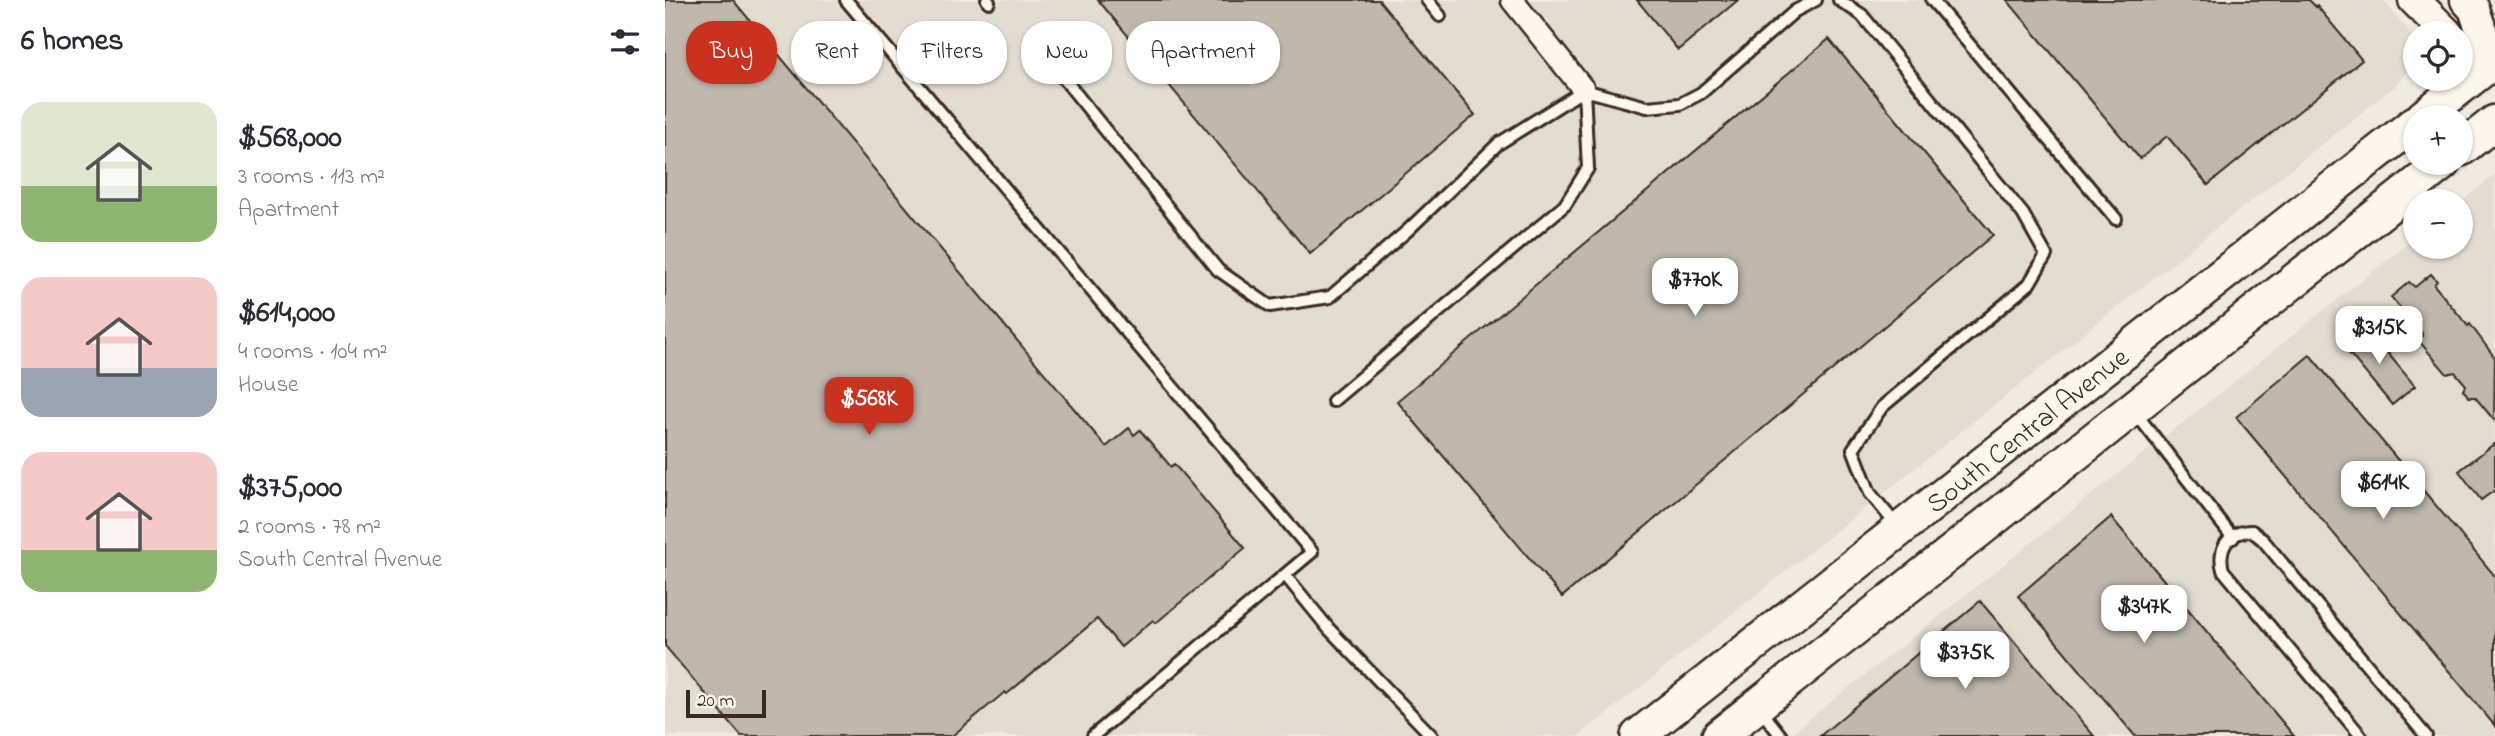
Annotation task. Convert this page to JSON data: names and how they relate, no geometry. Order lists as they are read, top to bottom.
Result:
{
  "streets": {
    "main road": ["South Central Avenue"]
  },
  "scale_bar": "20 m",
  "page": {
    "heading": "6 homes",
    "map_buttons": ["+", "−"],
    "chip": [
      "Buy",
      "Rent",
      "Filters",
      "New",
      "Apartment"
    ],
    "list": [
      {
        "name": "$568,000",
        "note": "3 rooms · 113 m² · Apartment"
      },
      {
        "name": "$614,000",
        "note": "4 rooms · 104 m² · House"
      },
      {
        "name": "$375,000",
        "note": "2 rooms · 78 m² · South Central Avenue"
      }
    ],
    "price": [
      "$770K",
      "$315K",
      "$568K",
      "$614K",
      "$347K",
      "$375K"
    ],
    "scale": "20 m"
  }
}
